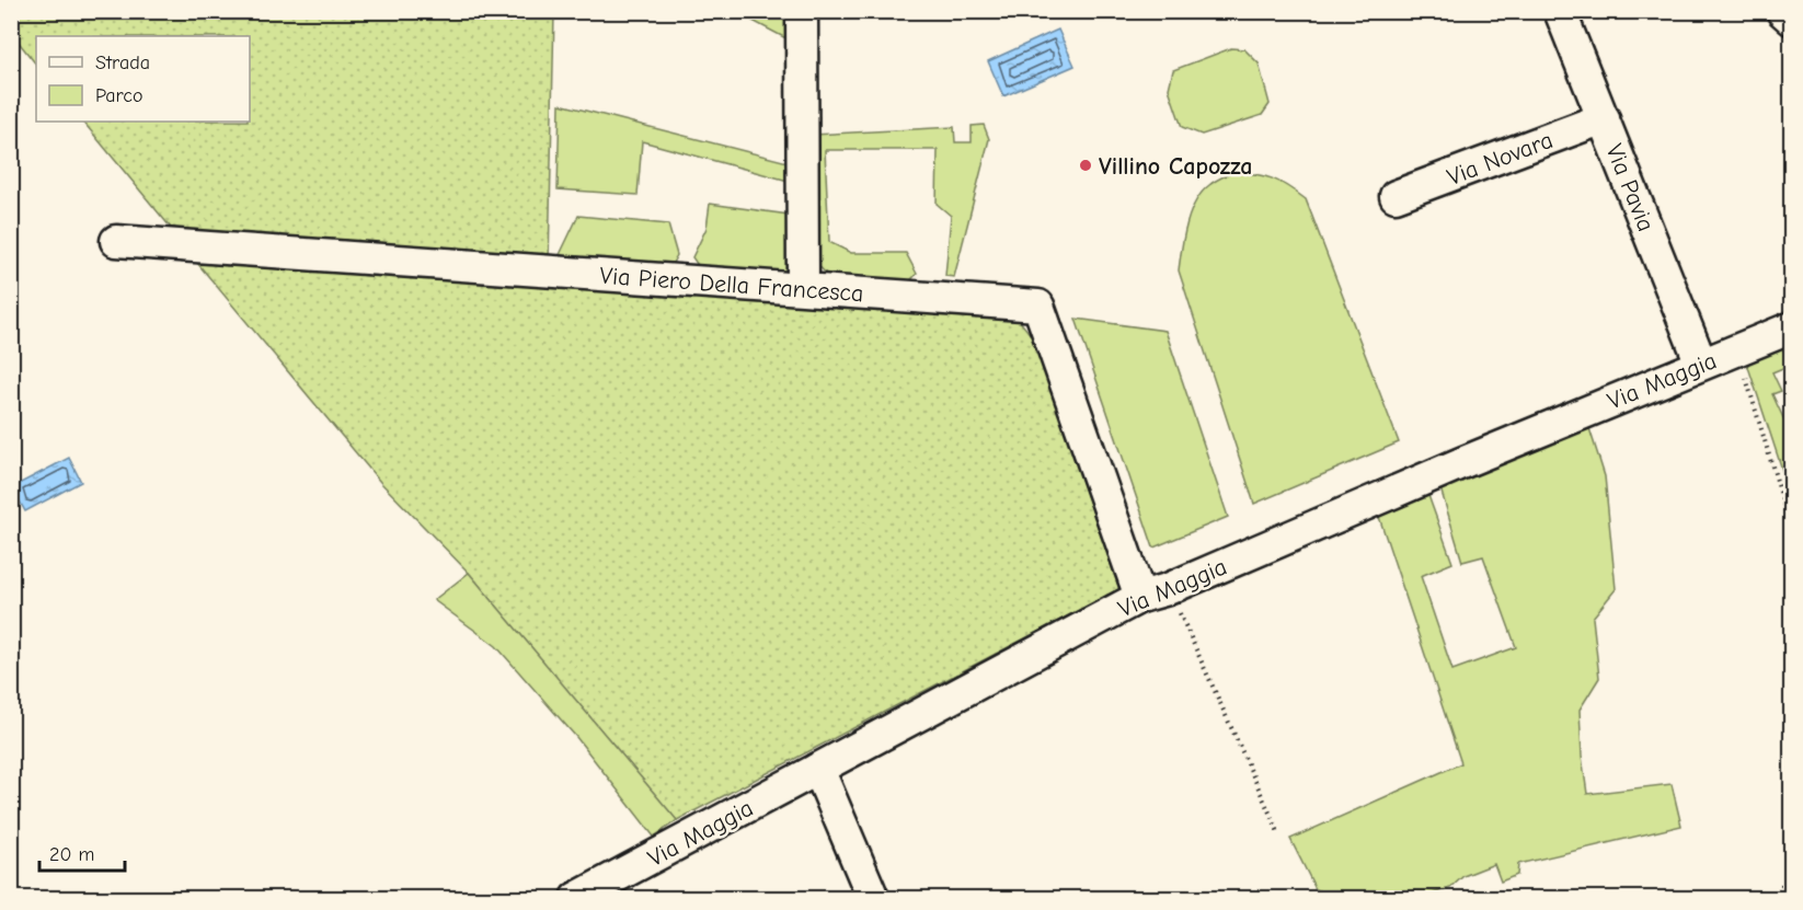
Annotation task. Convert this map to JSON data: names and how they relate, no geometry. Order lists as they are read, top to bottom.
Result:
{
  "streets": {
    "street": [
      "Via Novara",
      "Via Pavia",
      "Via Piero Della Francesca",
      "Via Maggia"
    ]
  },
  "crossings": [
    ["Via Novara", "Via Pavia"],
    ["Via Pavia", "Via Maggia"],
    ["Via Piero Della Francesca", "Via Maggia"]
  ],
  "places": ["Villino Capozza"],
  "legend": ["Strada", "Parco"],
  "scale_bar": "20 m"
}
